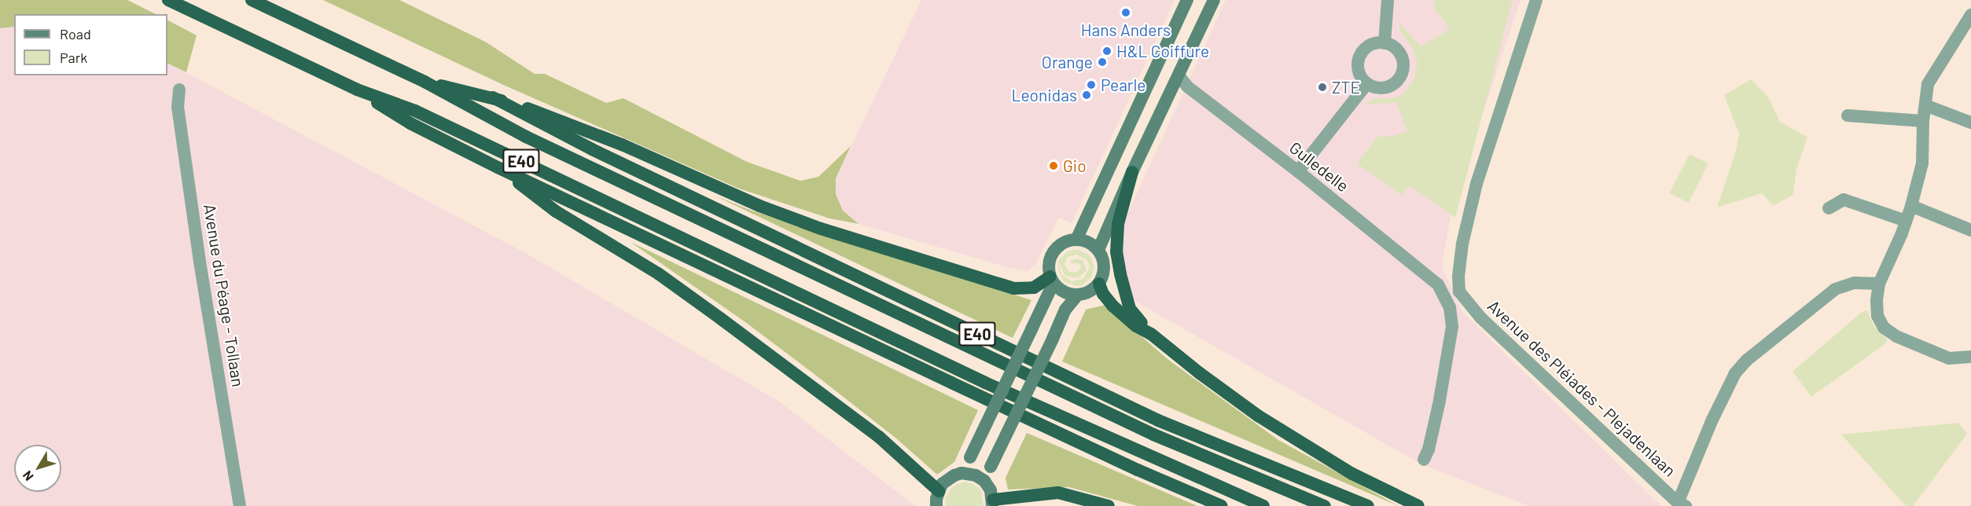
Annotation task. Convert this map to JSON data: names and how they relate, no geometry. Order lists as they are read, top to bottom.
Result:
{
  "streets": {
    "highway": ["E40"],
    "street": ["Gulledelle", "Avenue du Péage - Tollaan", "Avenue des Pléiades - Plejadenlaan"]
  },
  "places": [
    "Hans Anders",
    "H&L Coiffure",
    "Orange",
    "Pearle",
    "ZTE",
    "Leonidas",
    "Gio"
  ],
  "legend": ["Road", "Park"],
  "north": "bottom left"
}
